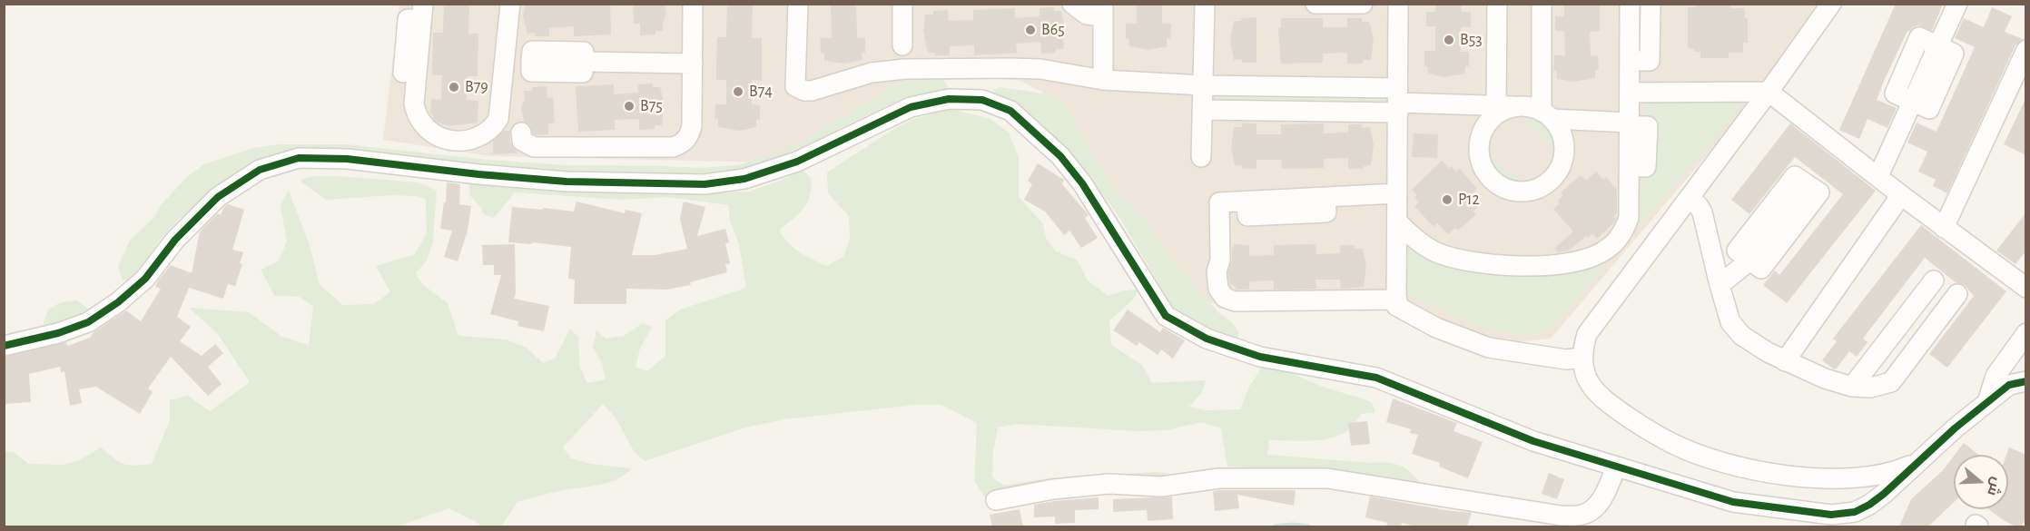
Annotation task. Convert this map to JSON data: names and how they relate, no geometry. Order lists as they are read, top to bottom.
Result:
{
  "places": [
    "B65",
    "B53",
    "B79",
    "B74",
    "B75",
    "P12"
  ],
  "north": "right"
}
